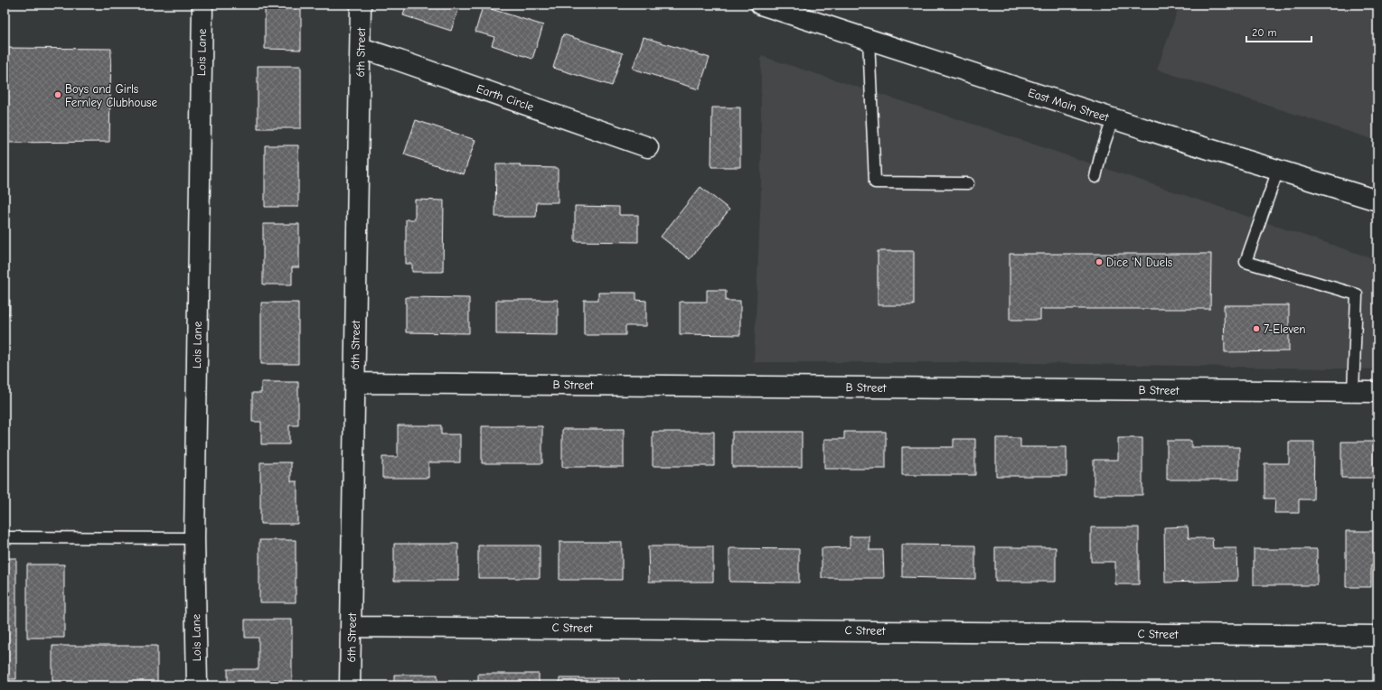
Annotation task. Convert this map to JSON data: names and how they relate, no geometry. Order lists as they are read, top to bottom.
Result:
{
  "streets": {
    "street": [
      "Lois Lane",
      "6th Street",
      "Earth Circle",
      "East Main Street",
      "B Street",
      "C Street"
    ]
  },
  "crossings": [
    ["6th Street", "Earth Circle"],
    ["6th Street", "B Street"],
    ["6th Street", "C Street"]
  ],
  "places": ["Boys and Girls Fernley Clubhouse", "Dice 'N Duels", "7-Eleven"],
  "scale_bar": "20 m"
}
